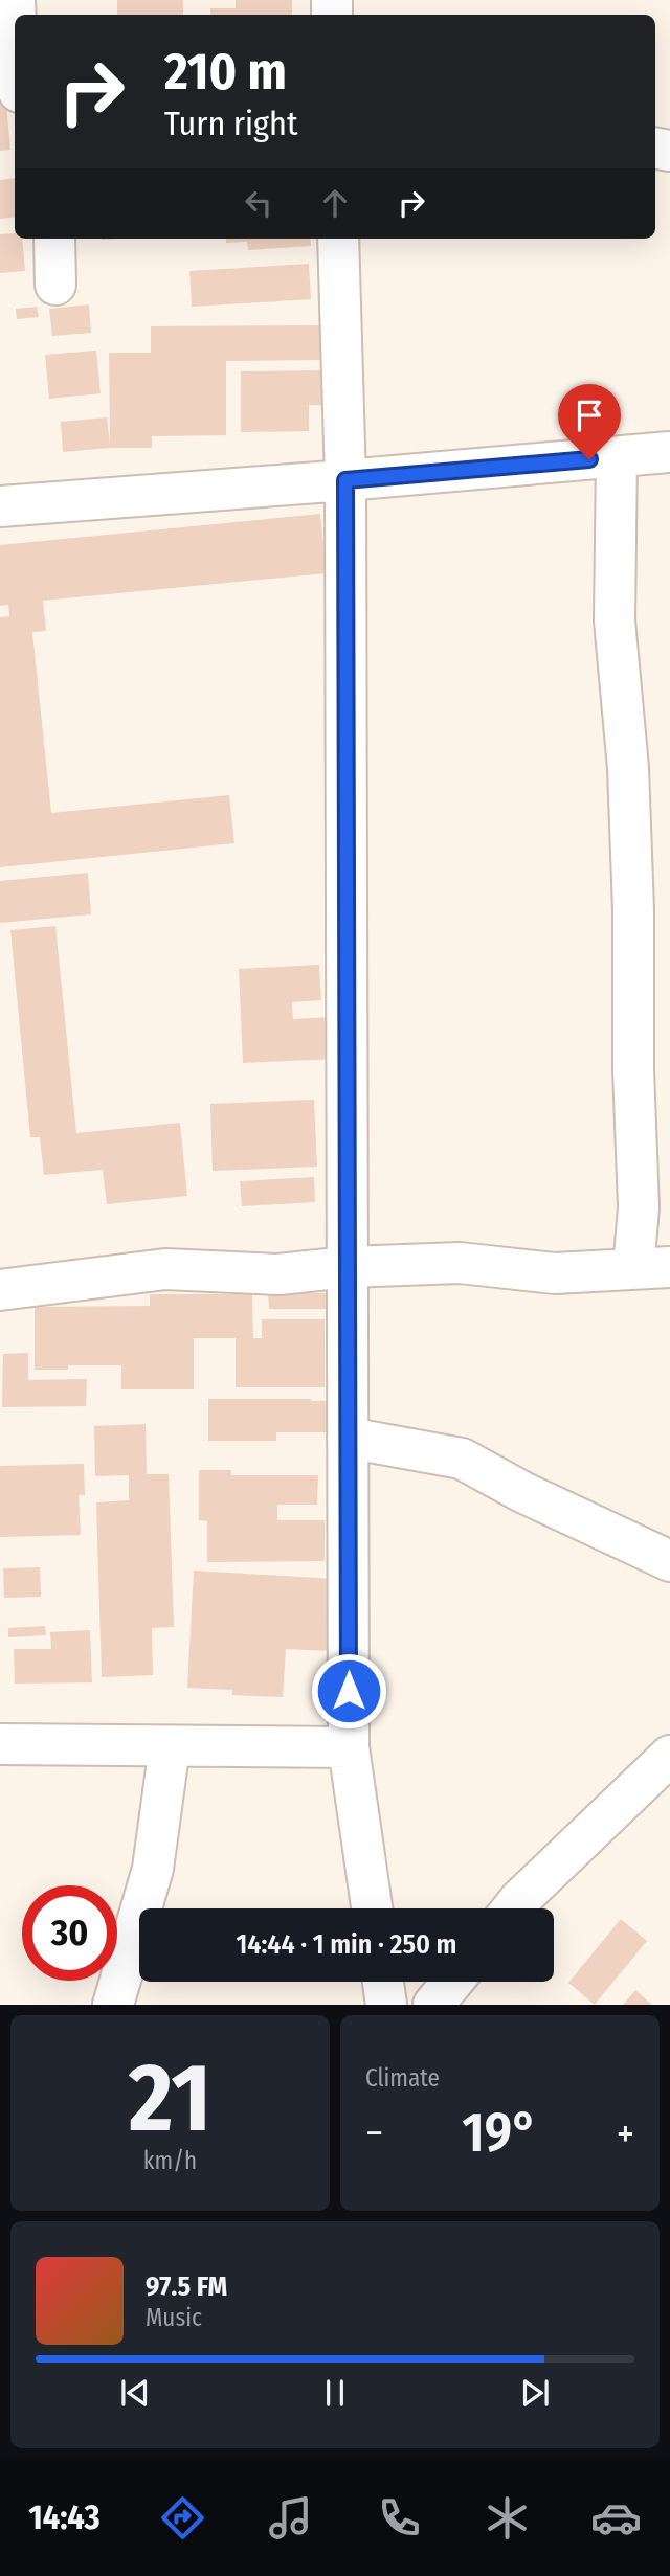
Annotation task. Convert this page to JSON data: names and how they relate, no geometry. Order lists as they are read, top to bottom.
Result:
{
  "page": {
    "turn": ["210 m", "Turn right"],
    "limit": "30",
    "trip": "14:44 · 1 min · 250 m",
    "tile": [
      ["21", "km/h"],
      "Climate"
    ],
    "heat": ["−", "19°", "+"],
    "song": ["97.5 FM", "Music"],
    "tabs": "14:43"
  }
}
